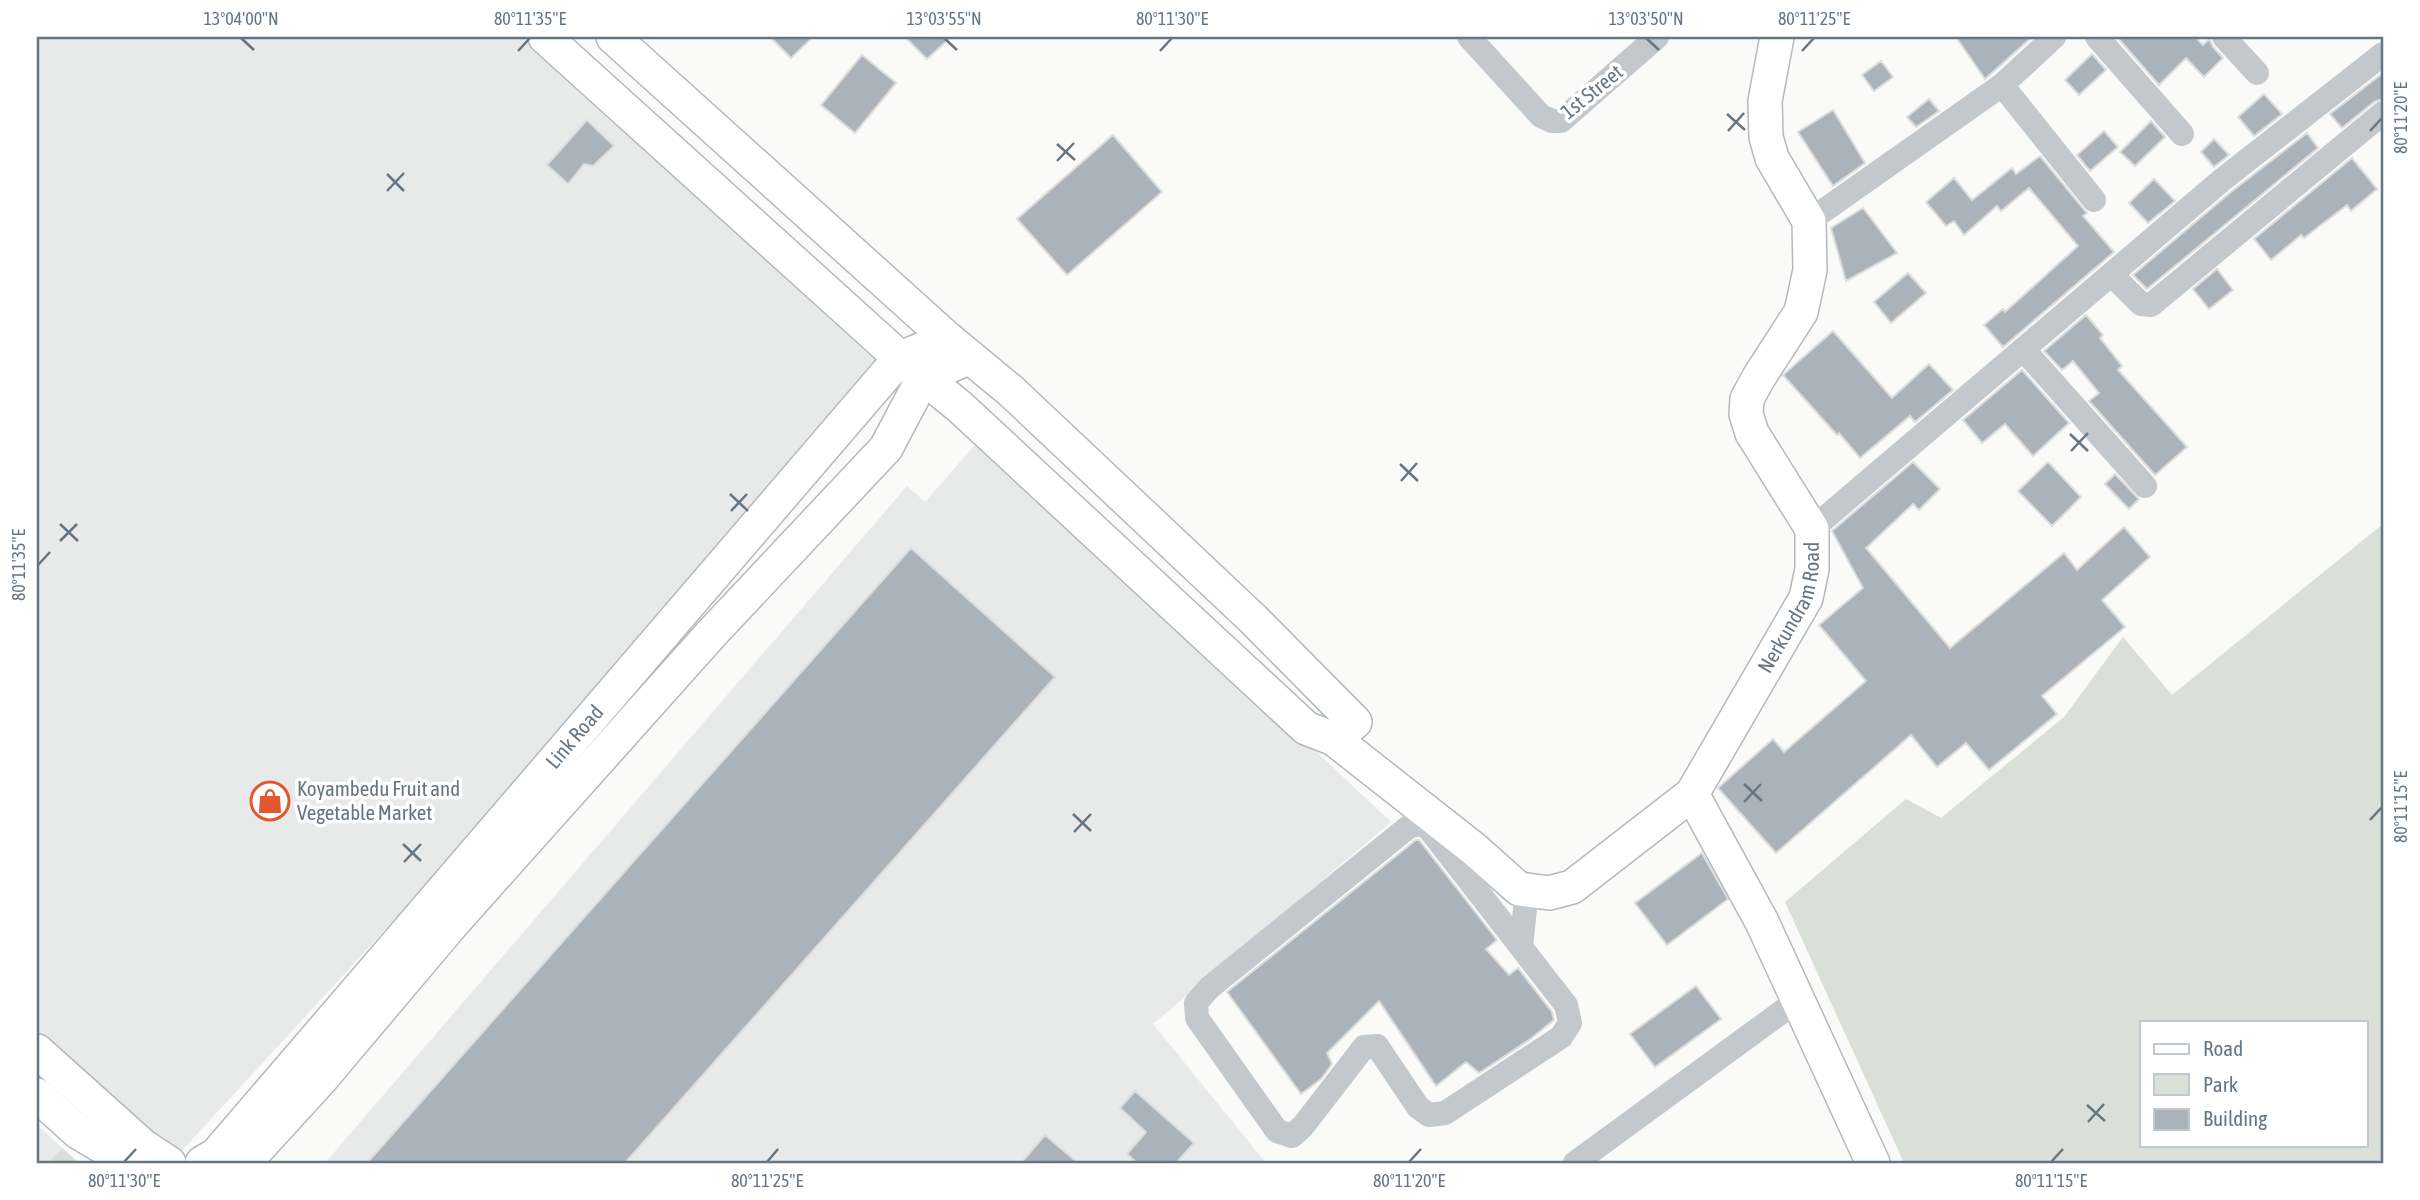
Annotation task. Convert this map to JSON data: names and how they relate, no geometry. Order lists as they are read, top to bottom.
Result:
{
  "streets": {
    "street": ["1st Street", "Nerkundram Road", "Link Road"]
  },
  "places": {
    "shop": ["Koyambedu Fruit and Vegetable Market"]
  },
  "legend": ["Road", "Park", "Building"],
  "coordinates": [
    "13°04'00\"N",
    "80°11'35\"E",
    "13°03'55\"N",
    "80°11'30\"E",
    "13°03'50\"N",
    "80°11'25\"E",
    "80°11'20\"E",
    "80°11'15\"E"
  ]
}
